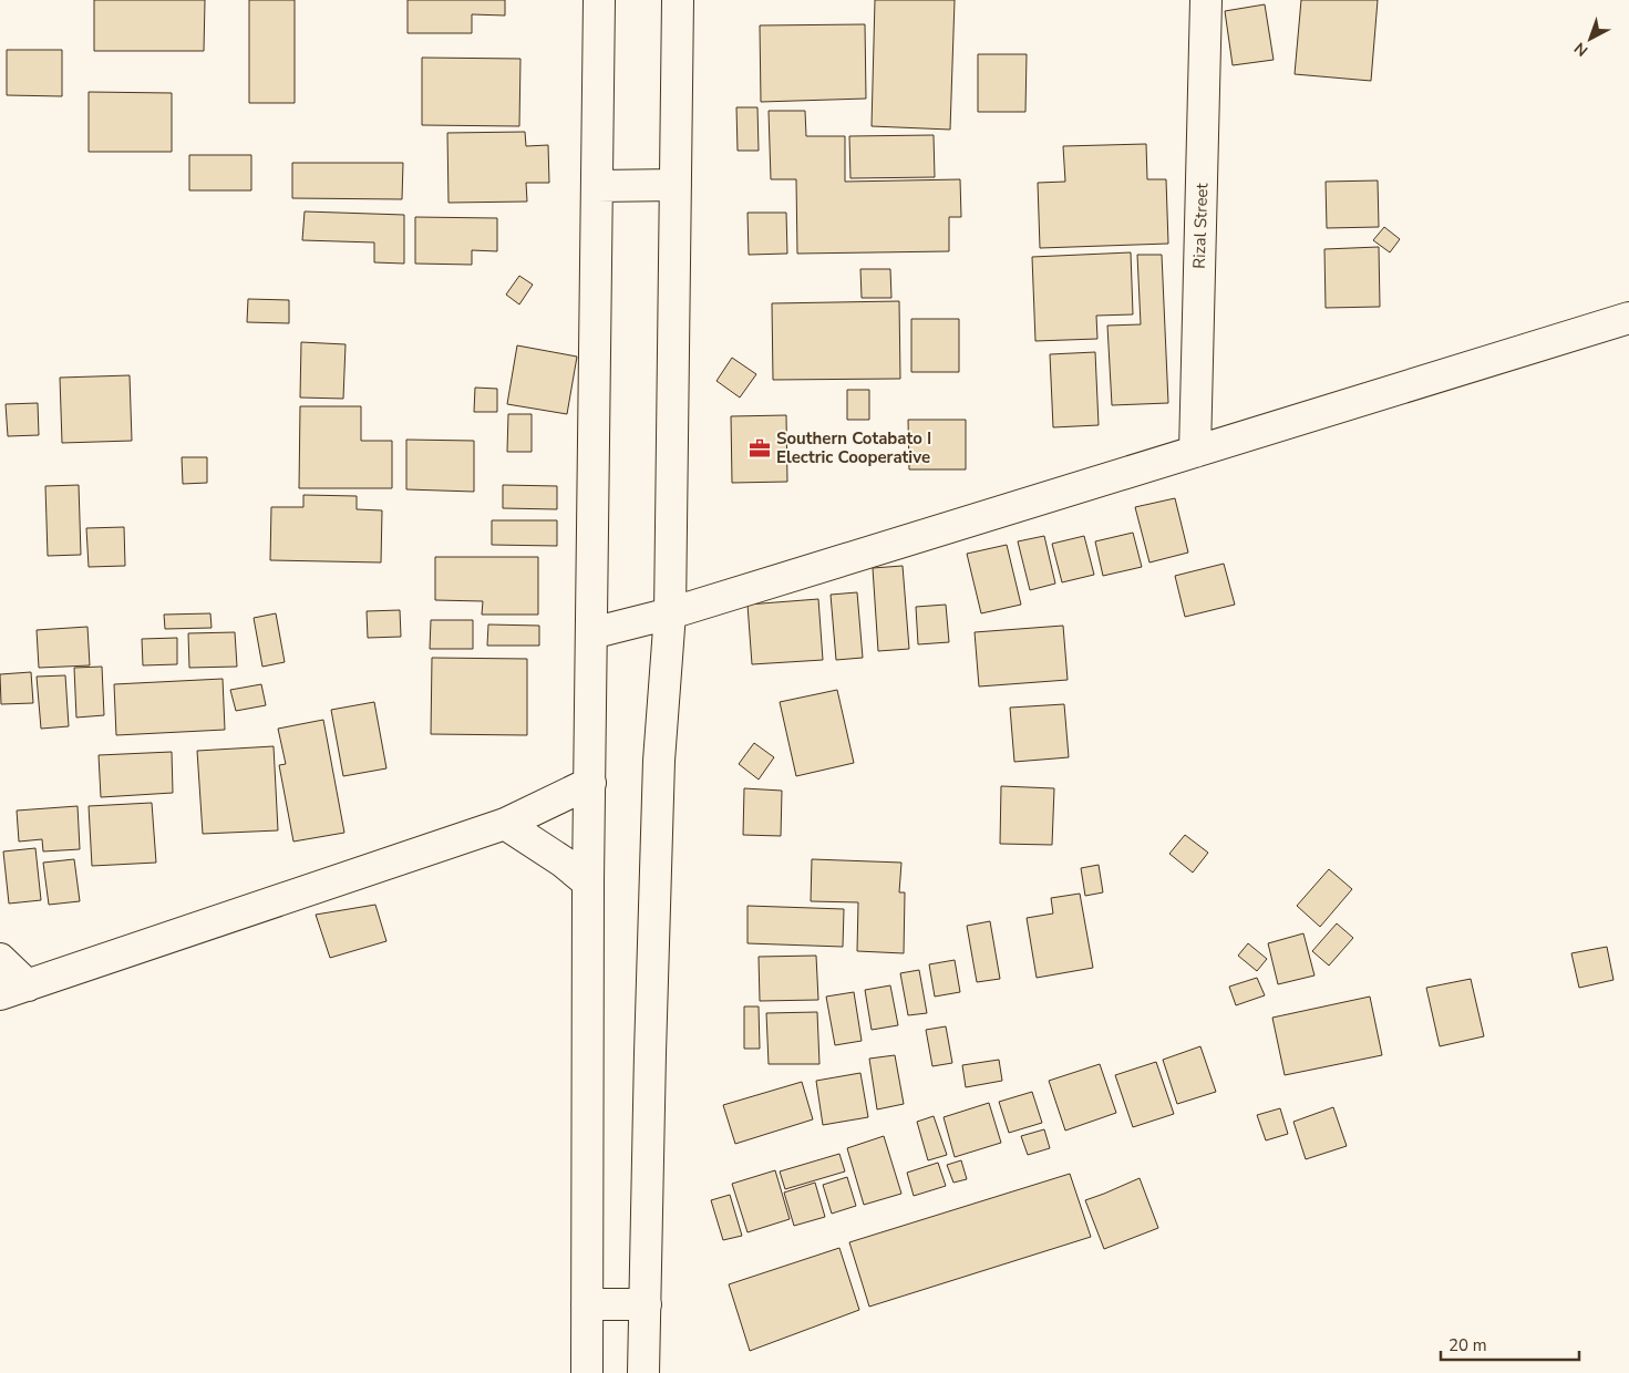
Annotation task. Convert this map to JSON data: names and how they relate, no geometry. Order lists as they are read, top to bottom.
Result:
{
  "streets": {
    "street": ["Rizal Street"]
  },
  "places": {
    "office": ["Southern Cotabato I Electric Cooperative"]
  },
  "scale_bar": "20 m",
  "north": "bottom left"
}
